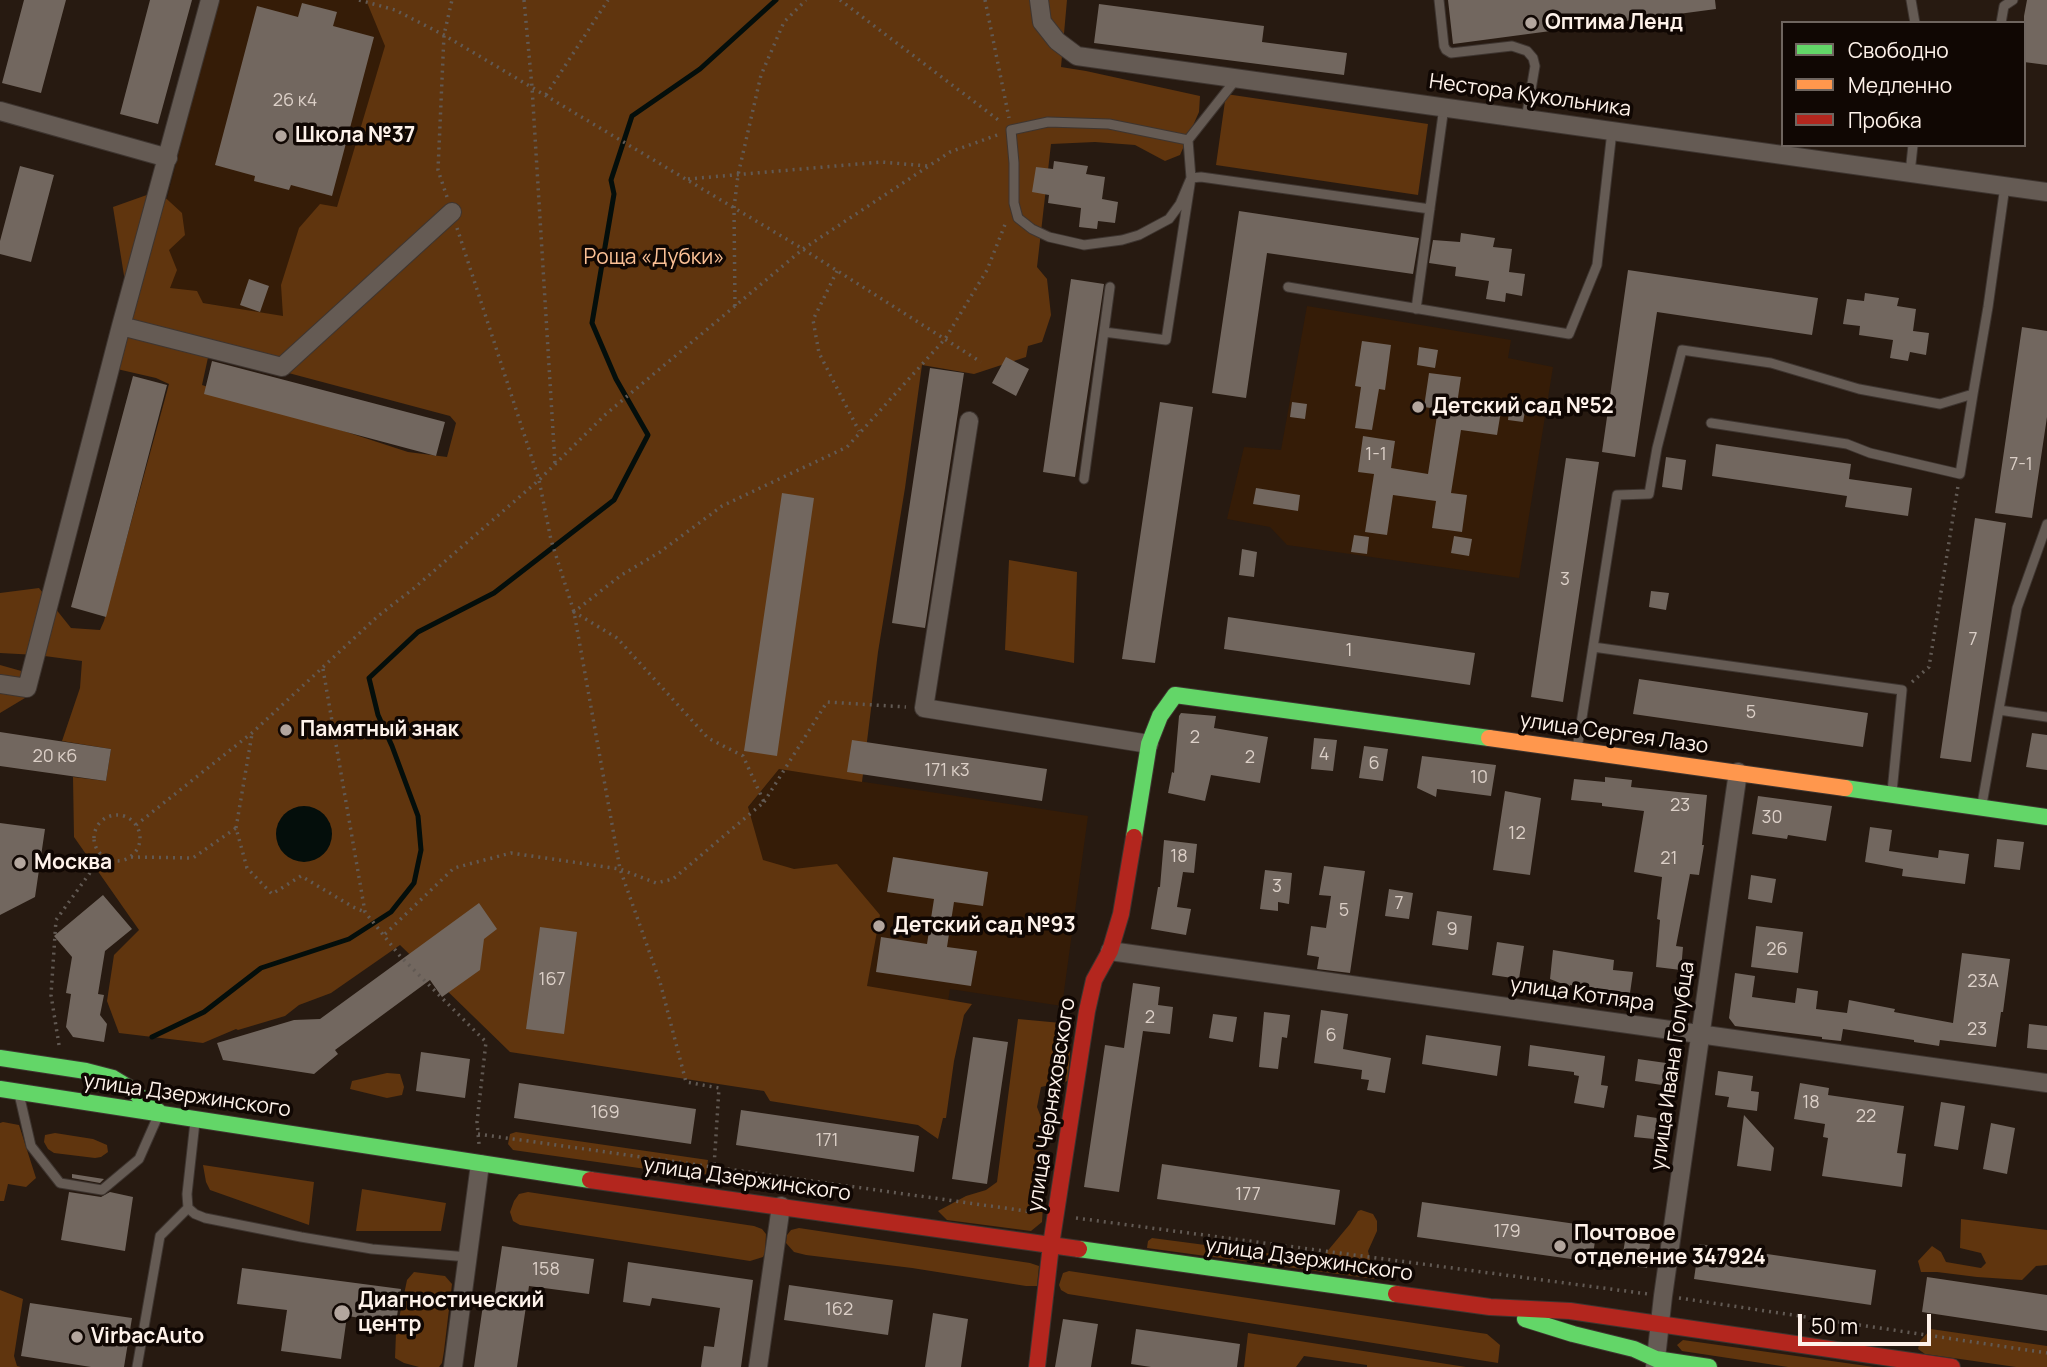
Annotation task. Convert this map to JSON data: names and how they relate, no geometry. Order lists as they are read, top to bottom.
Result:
{
  "streets": {
    "main road": ["улица Сергея Лазо", "улица Дзержинского", "улица Черняховского"],
    "street": ["Нестора Кукольника", "улица Котляра", "улица Ивана Голубца"]
  },
  "crossings": [
    ["улица Сергея Лазо", "улица Ивана Голубца"],
    ["улица Сергея Лазо", "улица Черняховского"],
    ["улица Котляра", "улица Ивана Голубца"],
    ["улица Котляра", "улица Черняховского"],
    ["улица Ивана Голубца", "улица Дзержинского"],
    ["улица Дзержинского", "улица Черняховского"]
  ],
  "parks": ["Роща «Дубки»"],
  "places": [
    "Оптима Ленд",
    "Школа №37",
    "Детский сад №52",
    "Памятный знак",
    "Москва",
    "Детский сад №93",
    "Почтовое отделение 347924",
    "Диагностический центр",
    "VirbacAuto"
  ],
  "house_numbers": [
    "26 к4",
    "1-1",
    "7-1",
    "3",
    "7",
    "1",
    "5",
    "2",
    "4",
    "20 к6",
    "2",
    "6",
    "171 к3",
    "10",
    "23",
    "30",
    "12",
    "18",
    "21",
    "3",
    "7",
    "5",
    "9",
    "26",
    "167",
    "23А",
    "2",
    "23",
    "6",
    "18",
    "169",
    "22",
    "171",
    "177",
    "179",
    "158",
    "162"
  ],
  "legend": ["Свободно", "Медленно", "Пробка"],
  "scale_bar": "50 m"
}
